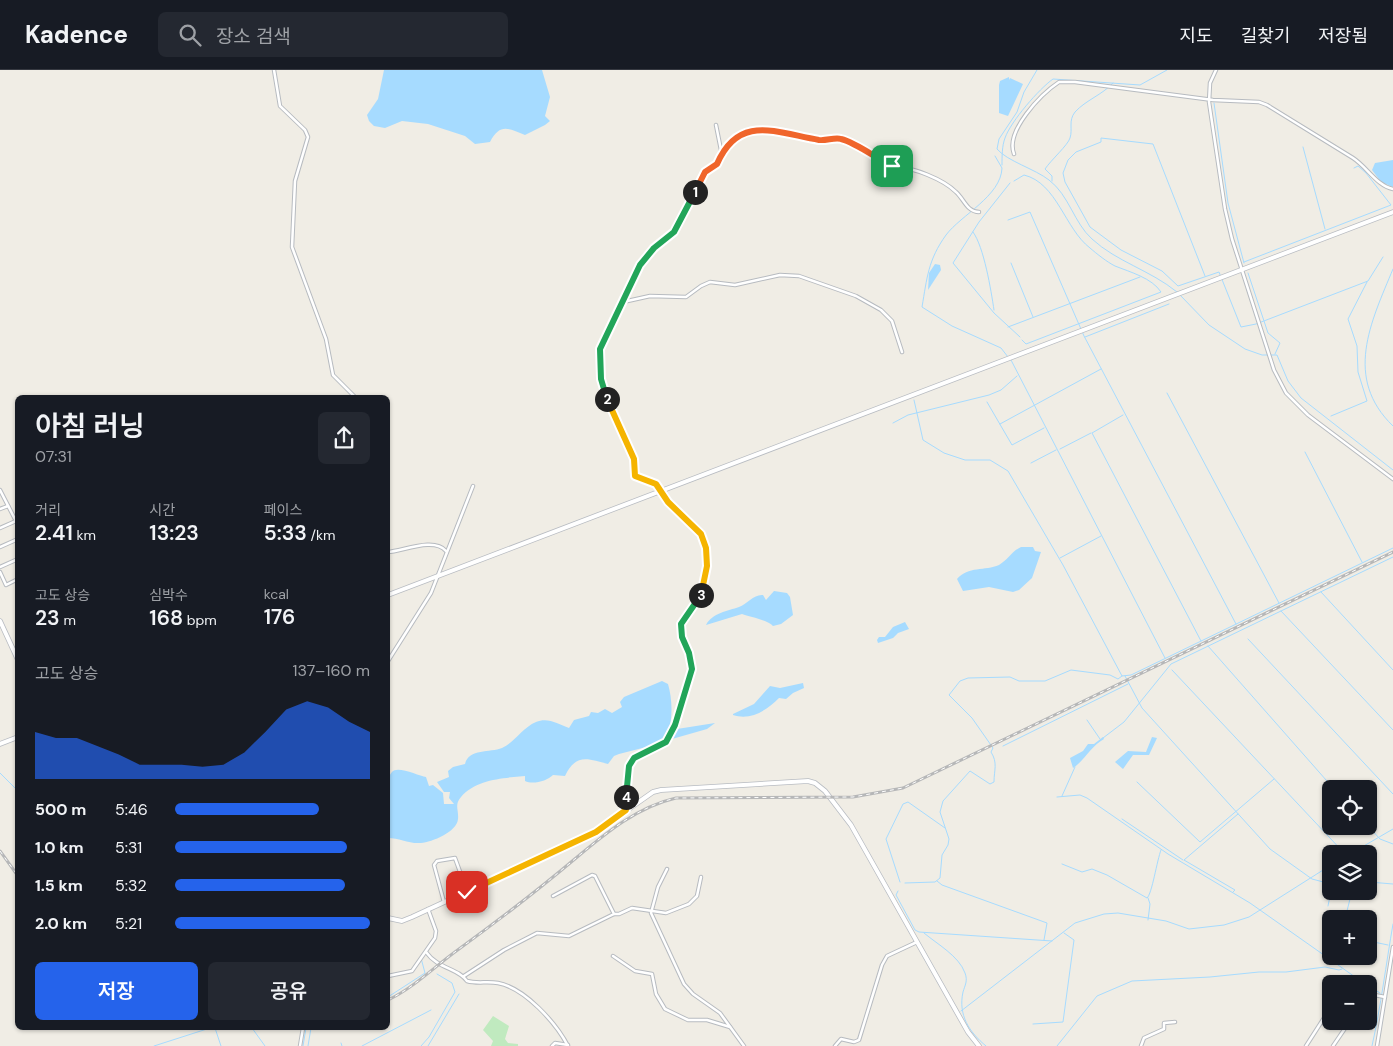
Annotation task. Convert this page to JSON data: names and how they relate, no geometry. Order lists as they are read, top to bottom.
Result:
{
  "page": {
    "header": "Kadence",
    "search": "장소 검색",
    "nav": ["지도", "길찾기", "저장됨"],
    "pins": [
      "1",
      "2",
      "3",
      "4"
    ],
    "heading": ["아침 러닝", "07:31"],
    "stats": [
      ["거리", "2.41 km"],
      ["시간", "13:23"],
      ["페이스", "5:33 /km"],
      ["고도 상승", "23 m"],
      ["심박수", "168 bpm"],
      ["kcal", "176"]
    ],
    "chart": ["고도 상승", "137–160 m"],
    "map_buttons": ["+", "−"],
    "list": [
      {
        "name": "500 m",
        "note": "5:46"
      },
      {
        "name": "1.0 km",
        "note": "5:31"
      },
      {
        "name": "1.5 km",
        "note": "5:32"
      },
      {
        "name": "2.0 km",
        "note": "5:21"
      }
    ],
    "buttons": ["저장", "공유"]
  }
}
